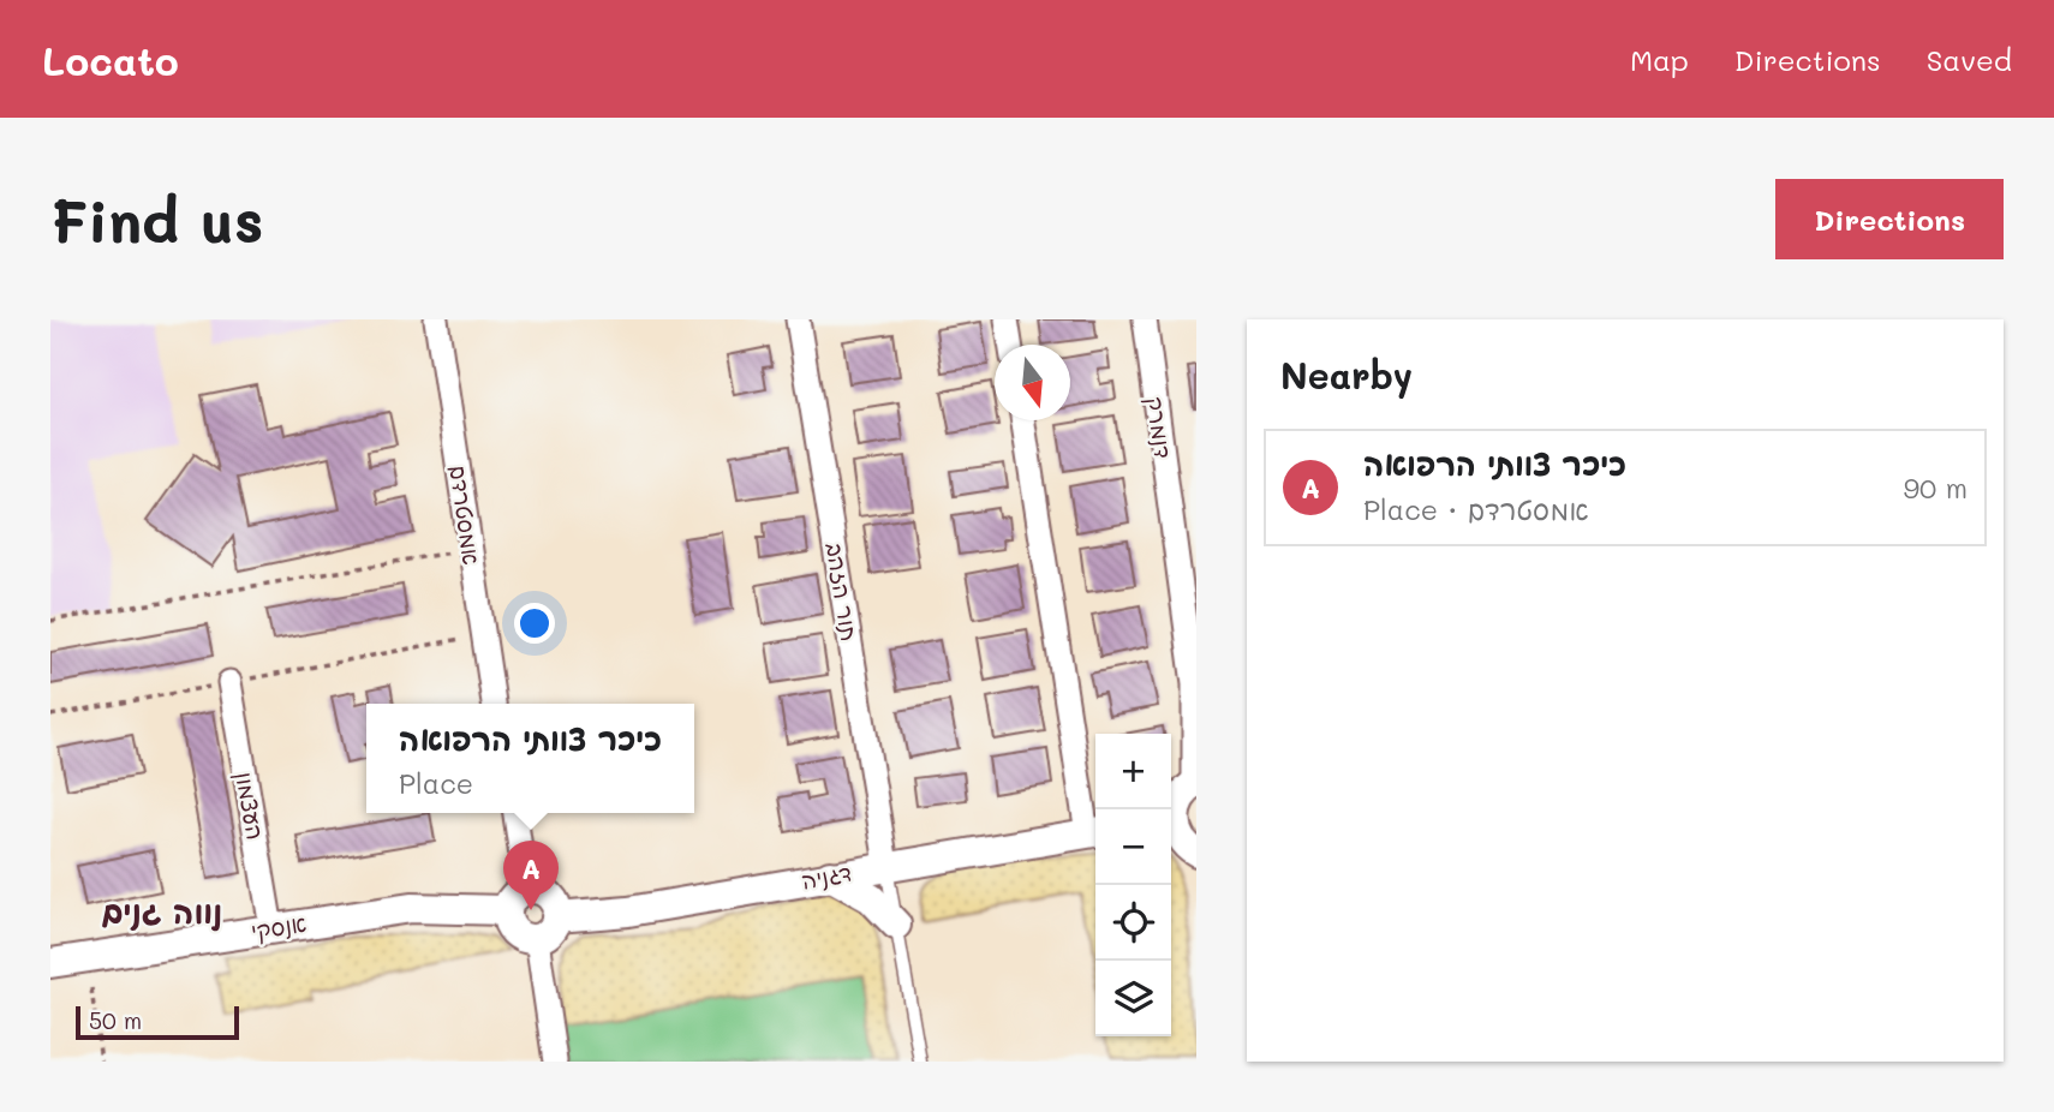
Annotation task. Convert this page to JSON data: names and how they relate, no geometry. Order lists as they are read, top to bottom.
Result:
{
  "streets": {
    "street": [
      "דנמרק",
      "אמסטרדם",
      "תור הזהב",
      "העצמון",
      "דגניה",
      "אנסקי"
    ]
  },
  "crossings": [
    ["תור הזהב", "דגניה"],
    ["העצמון", "אנסקי"]
  ],
  "districts": ["נווה גנים"],
  "scale_bar": "50 m",
  "north": "bottom",
  "page": {
    "header": "Locato",
    "nav": ["Map", "Directions", "Saved"],
    "buttons": "Directions",
    "title": "Find us",
    "heading": "Nearby",
    "list": [
      {
        "mark": "A",
        "name": "כיכר צוותי הרפואה",
        "note": "Place · אמסטרדם",
        "value": "90 m"
      }
    ],
    "popup": ["כיכר צוותי הרפואה", "Place"],
    "map_buttons": ["+", "−"],
    "pins": "A",
    "scale": "50 m"
  }
}
